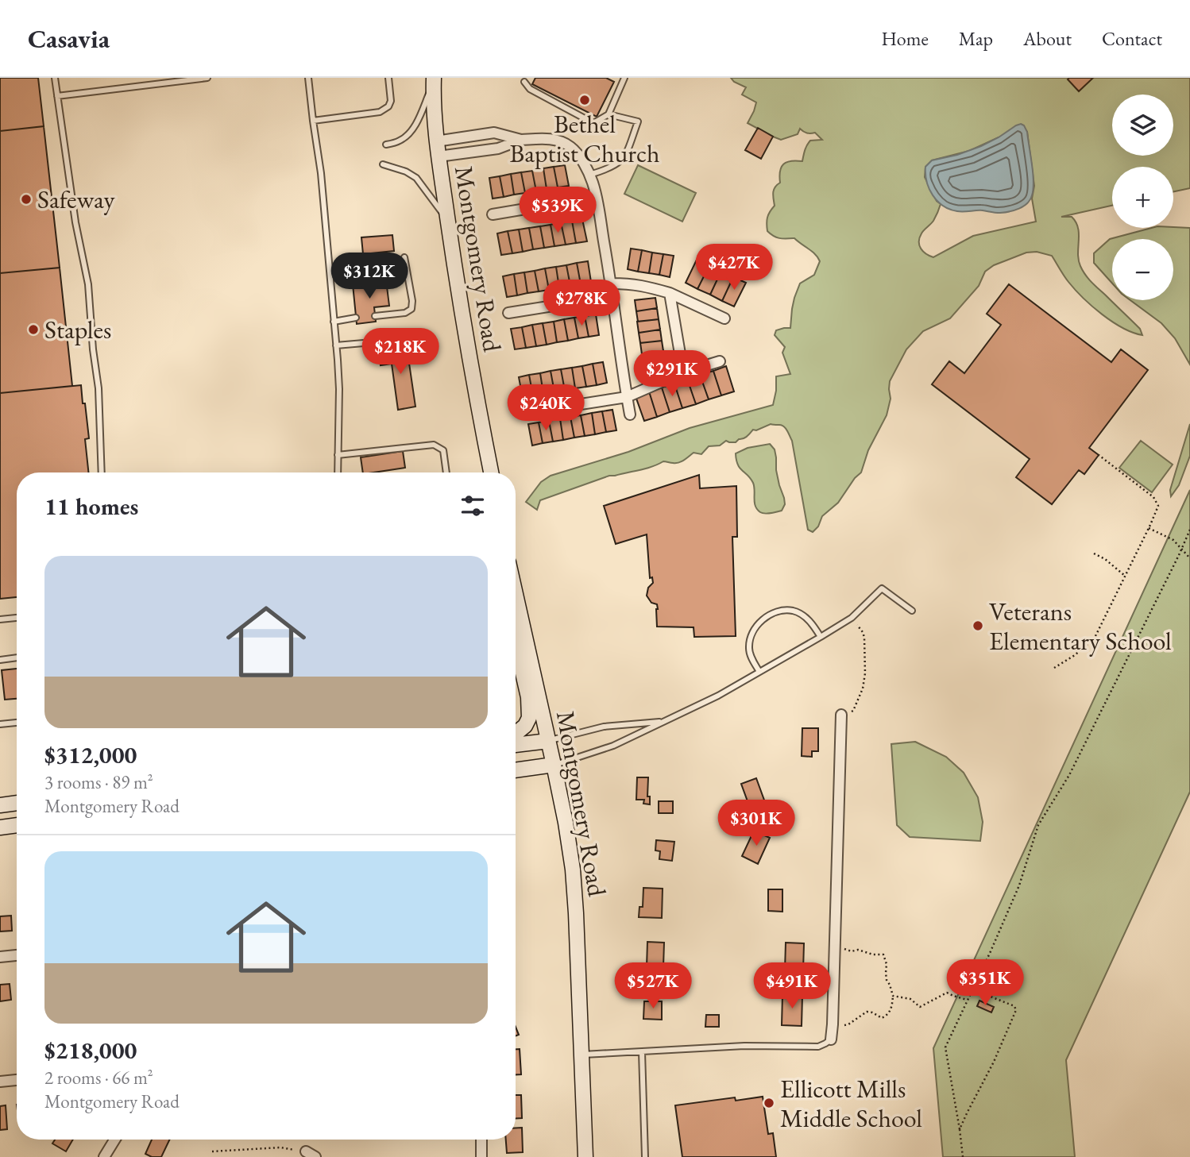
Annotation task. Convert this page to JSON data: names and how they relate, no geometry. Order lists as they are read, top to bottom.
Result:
{
  "streets": {
    "main road": ["Montgomery Road"]
  },
  "places": [
    "Bethel Baptist Church",
    "Safeway",
    "Staples",
    "Veterans Elementary School",
    "Ellicott Mills Middle School"
  ],
  "page": {
    "header": "Casavia",
    "nav": [
      "Home",
      "Map",
      "About",
      "Contact"
    ],
    "map_buttons": ["+", "−"],
    "price": [
      "$539K",
      "$427K",
      "$312K",
      "$278K",
      "$218K",
      "$291K",
      "$240K",
      "$301K",
      "$351K",
      "$527K",
      "$491K"
    ],
    "heading": "11 homes",
    "list": [
      {
        "name": "$312,000",
        "note": "3 rooms · 89 m² · Montgomery Road"
      },
      {
        "name": "$218,000",
        "note": "2 rooms · 66 m² · Montgomery Road"
      }
    ]
  }
}
